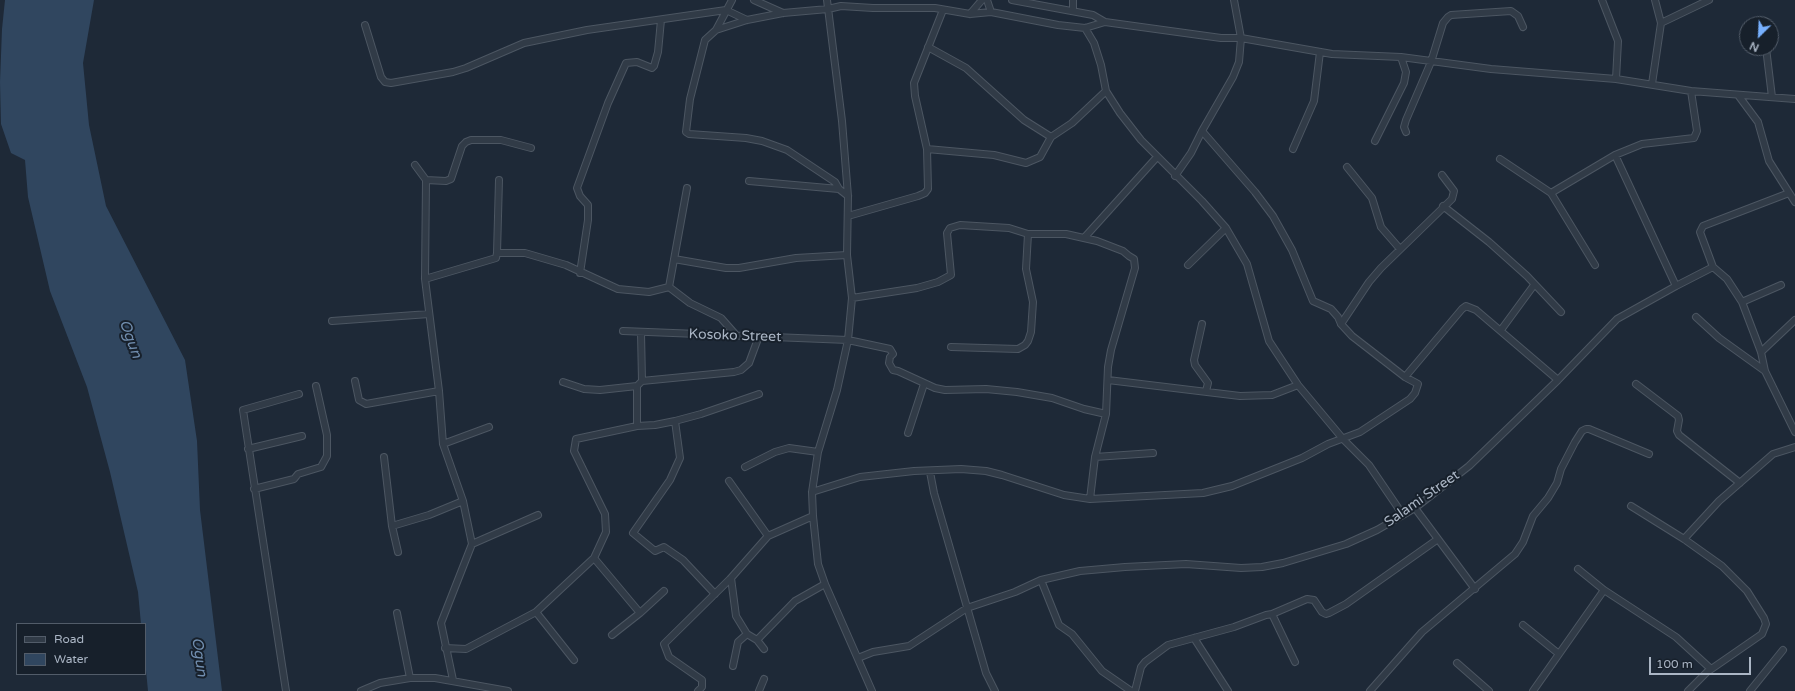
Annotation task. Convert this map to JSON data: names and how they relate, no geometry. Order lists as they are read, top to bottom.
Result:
{
  "streets": {
    "street": ["Kosoko Street", "Salami Street"]
  },
  "water": ["Ogun"],
  "legend": ["Road", "Water"],
  "scale_bar": "100 m",
  "north": "bottom left"
}
